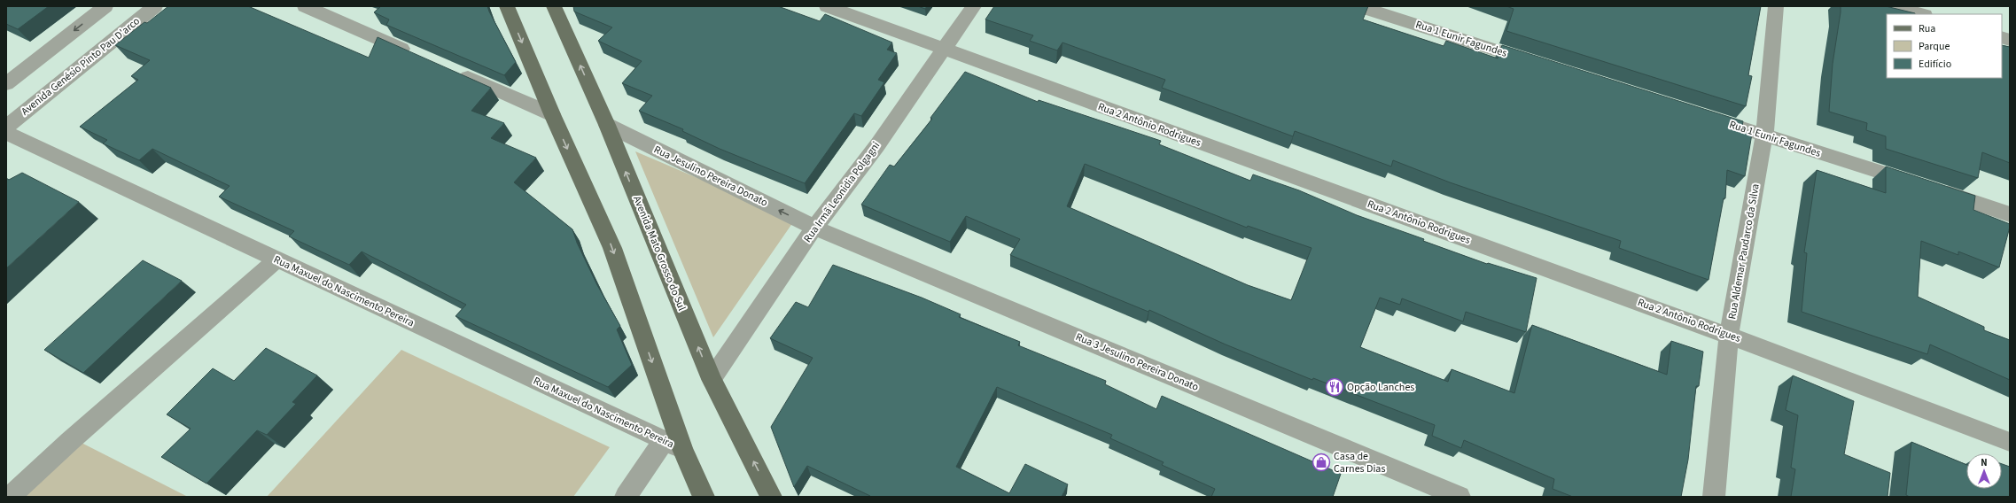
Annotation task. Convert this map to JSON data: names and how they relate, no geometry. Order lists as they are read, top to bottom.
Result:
{
  "streets": {
    "main road": ["Avenida Mato Grosso do Sul"],
    "street": [
      "Rua 1 Eunir Fagundes",
      "Avenida Genésio Pinto Pau D'arco",
      "Rua 2 Antônio Rodrigues",
      "Rua Jesulino Pereira Donato",
      "Rua Irmã Leonidia Polgagni",
      "Rua Aldemar Paudarco da Silva",
      "Rua Maxuel do Nascimento Pereira",
      "Rua 3 Jesulino Pereira Donato"
    ]
  },
  "crossings": [
    ["Rua 1 Eunir Fagundes", "Rua Aldemar Paudarco da Silva"],
    ["Rua 2 Antônio Rodrigues", "Rua Irmã Leonidia Polgagni"],
    ["Rua 2 Antônio Rodrigues", "Rua Aldemar Paudarco da Silva"],
    ["Rua Jesulino Pereira Donato", "Rua Irmã Leonidia Polgagni"],
    ["Rua Jesulino Pereira Donato", "Avenida Mato Grosso do Sul"],
    ["Rua Jesulino Pereira Donato", "Rua 3 Jesulino Pereira Donato"],
    ["Rua Irmã Leonidia Polgagni", "Avenida Mato Grosso do Sul"],
    ["Rua Irmã Leonidia Polgagni", "Rua 3 Jesulino Pereira Donato"]
  ],
  "one_way": ["Rua Jesulino Pereira Donato"],
  "places": {
    "restaurant": ["Opção Lanches"],
    "shop": ["Casa de Carnes Dias"]
  },
  "legend": ["Rua", "Parque", "Edifício"],
  "north": "top"
}
